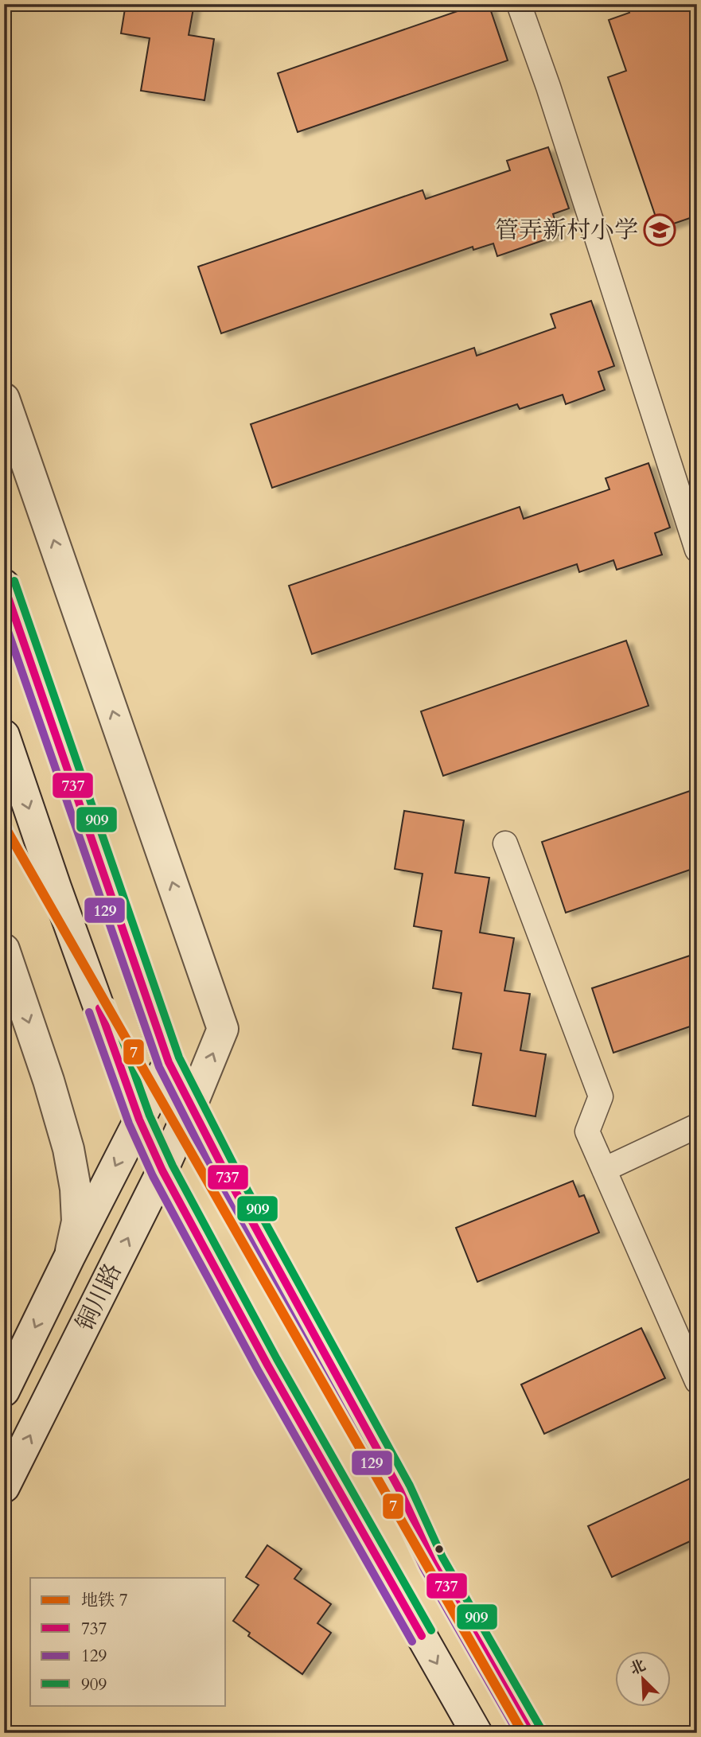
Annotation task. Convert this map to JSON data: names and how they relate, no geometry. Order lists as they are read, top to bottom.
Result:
{
  "streets": {
    "main road": ["铜川路"]
  },
  "places": {
    "school or university": ["管弄新村小学"]
  },
  "lines": [
    "transit line 909",
    "transit line 737",
    "transit line 129",
    "metro line 7"
  ],
  "legend": [
    "地铁 7",
    "737",
    "129",
    "909"
  ],
  "north": "top left"
}
